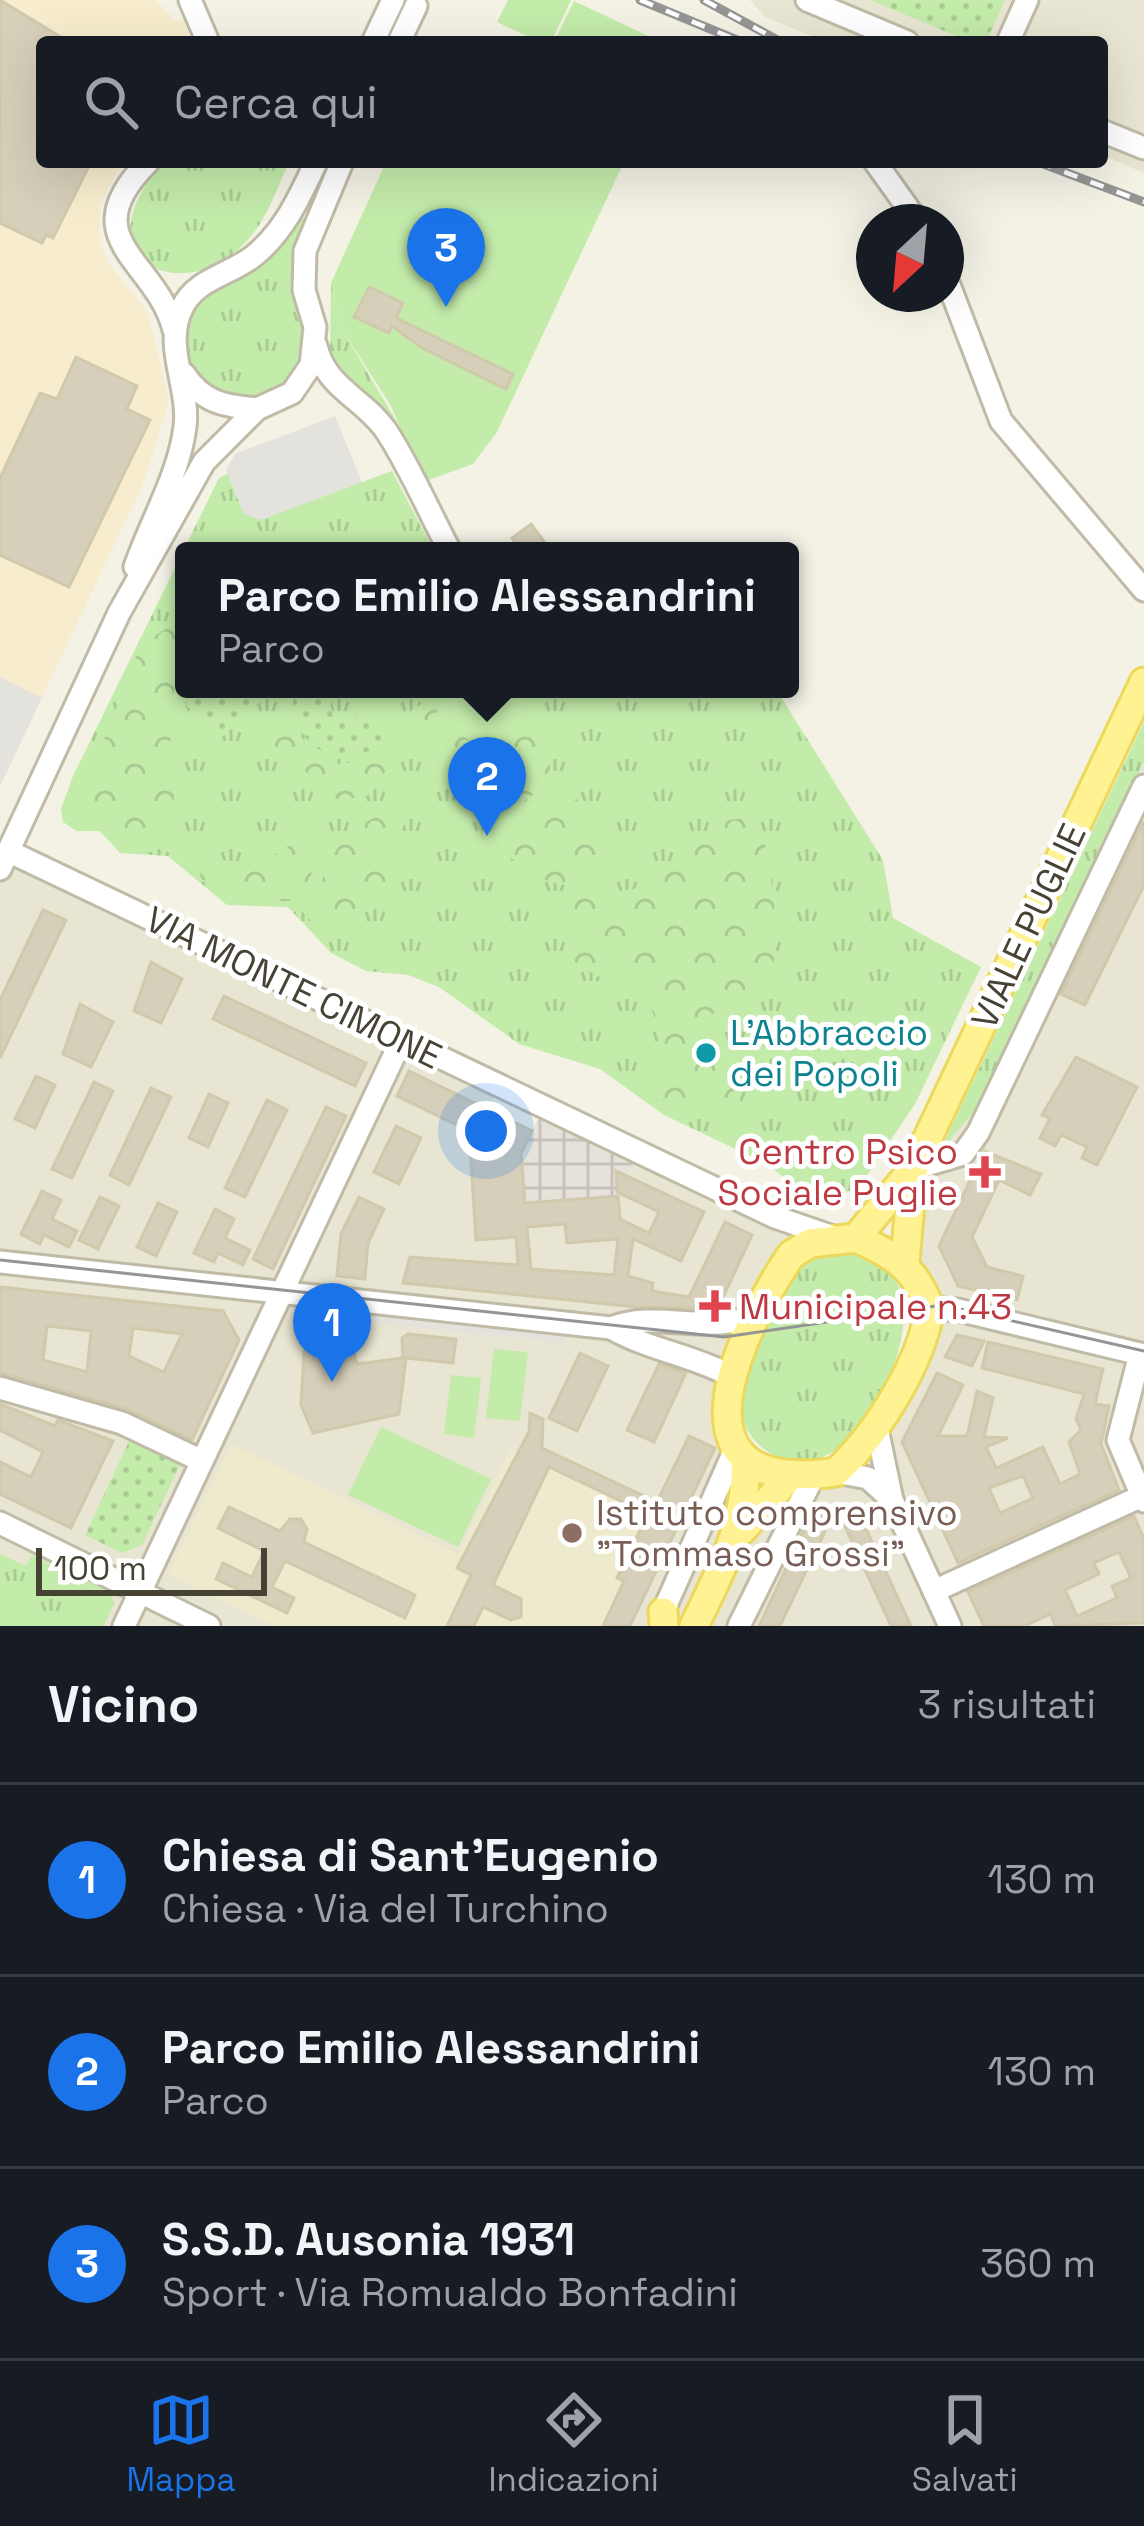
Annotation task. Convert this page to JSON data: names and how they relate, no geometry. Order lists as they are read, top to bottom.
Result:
{
  "streets": {
    "main road": ["VIALE PUGLIE"],
    "street": ["VIA MONTE CIMONE"]
  },
  "crossings": [
    ["VIALE PUGLIE", "VIA MONTE CIMONE"]
  ],
  "places": {
    "other": ["L’Abbraccio dei Popoli", "Istituto comprensivo \"Tommaso Grossi\""],
    "health": ["Centro Psico Sociale Puglie", "Municipale n.43"]
  },
  "scale_bar": "100 m",
  "north": "bottom left",
  "page": {
    "search": "Cerca qui",
    "pins": ["3", "2", "1"],
    "popup": ["Parco Emilio Alessandrini", "Parco"],
    "scale": "100 m",
    "heading": ["Vicino", "3 risultati"],
    "list": [
      {
        "mark": "1",
        "name": "Chiesa di Sant’Eugenio",
        "note": "Chiesa · Via del Turchino",
        "value": "130 m"
      },
      {
        "mark": "2",
        "name": "Parco Emilio Alessandrini",
        "note": "Parco",
        "value": "130 m"
      },
      {
        "mark": "3",
        "name": "S.S.D. Ausonia 1931",
        "note": "Sport · Via Romualdo Bonfadini",
        "value": "360 m"
      }
    ],
    "nav": ["Mappa", "Indicazioni", "Salvati"]
  }
}
